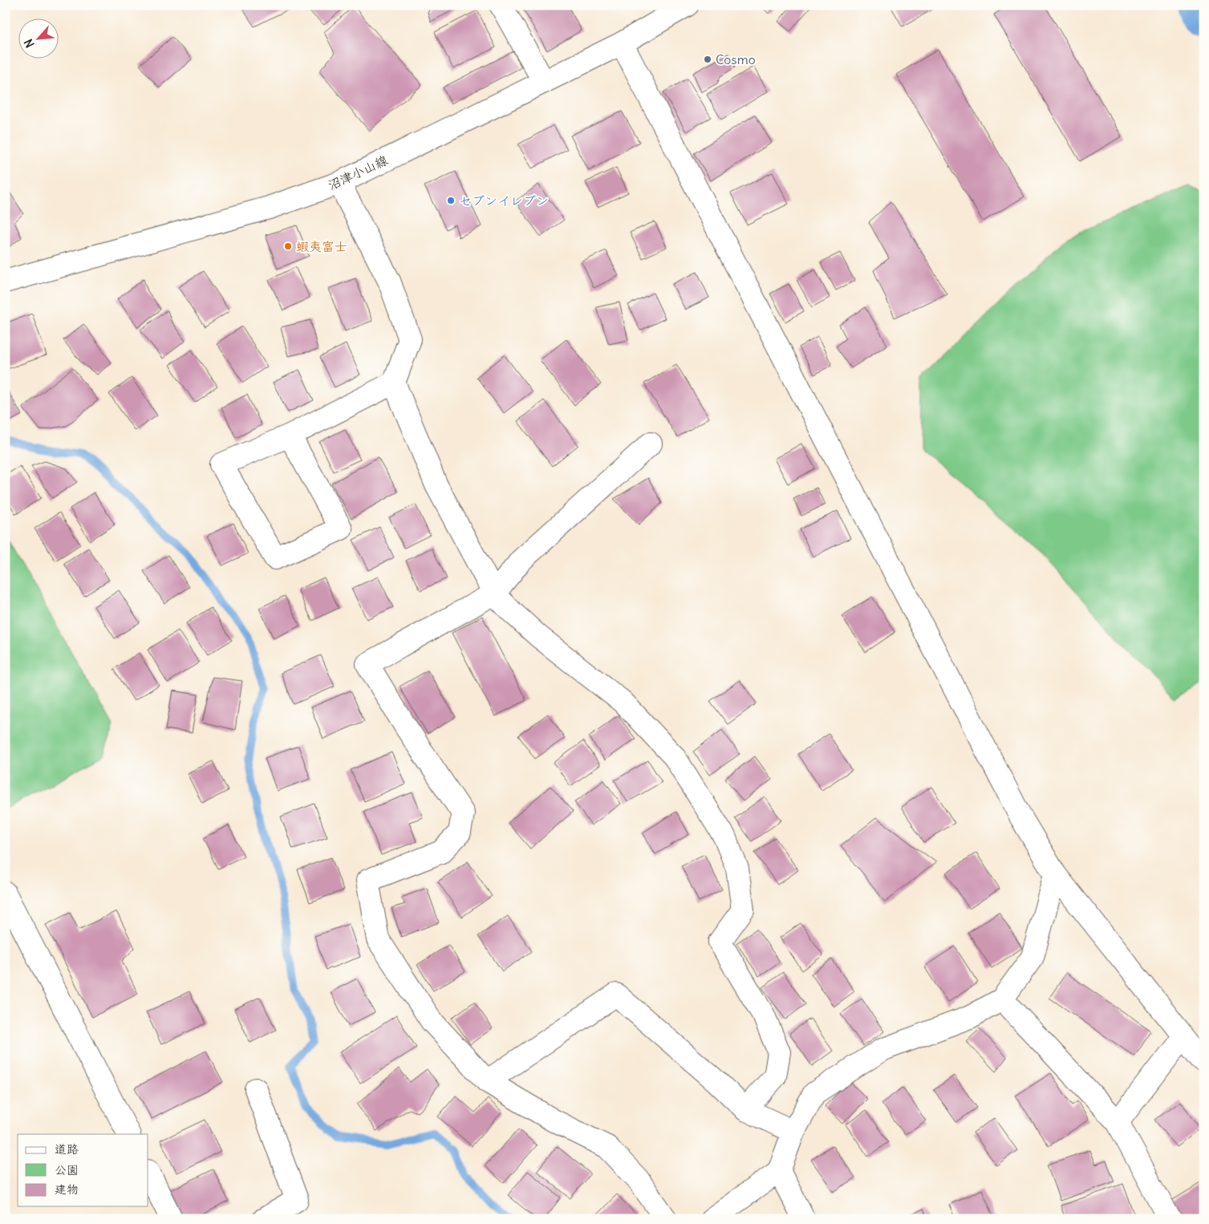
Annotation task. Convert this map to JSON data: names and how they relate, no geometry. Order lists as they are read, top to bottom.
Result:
{
  "streets": {
    "street": ["沼津小山線"]
  },
  "places": ["Cosmo", "セブンイレブン", "蝦夷富士"],
  "legend": ["道路", "公園", "建物"],
  "north": "bottom left"
}
